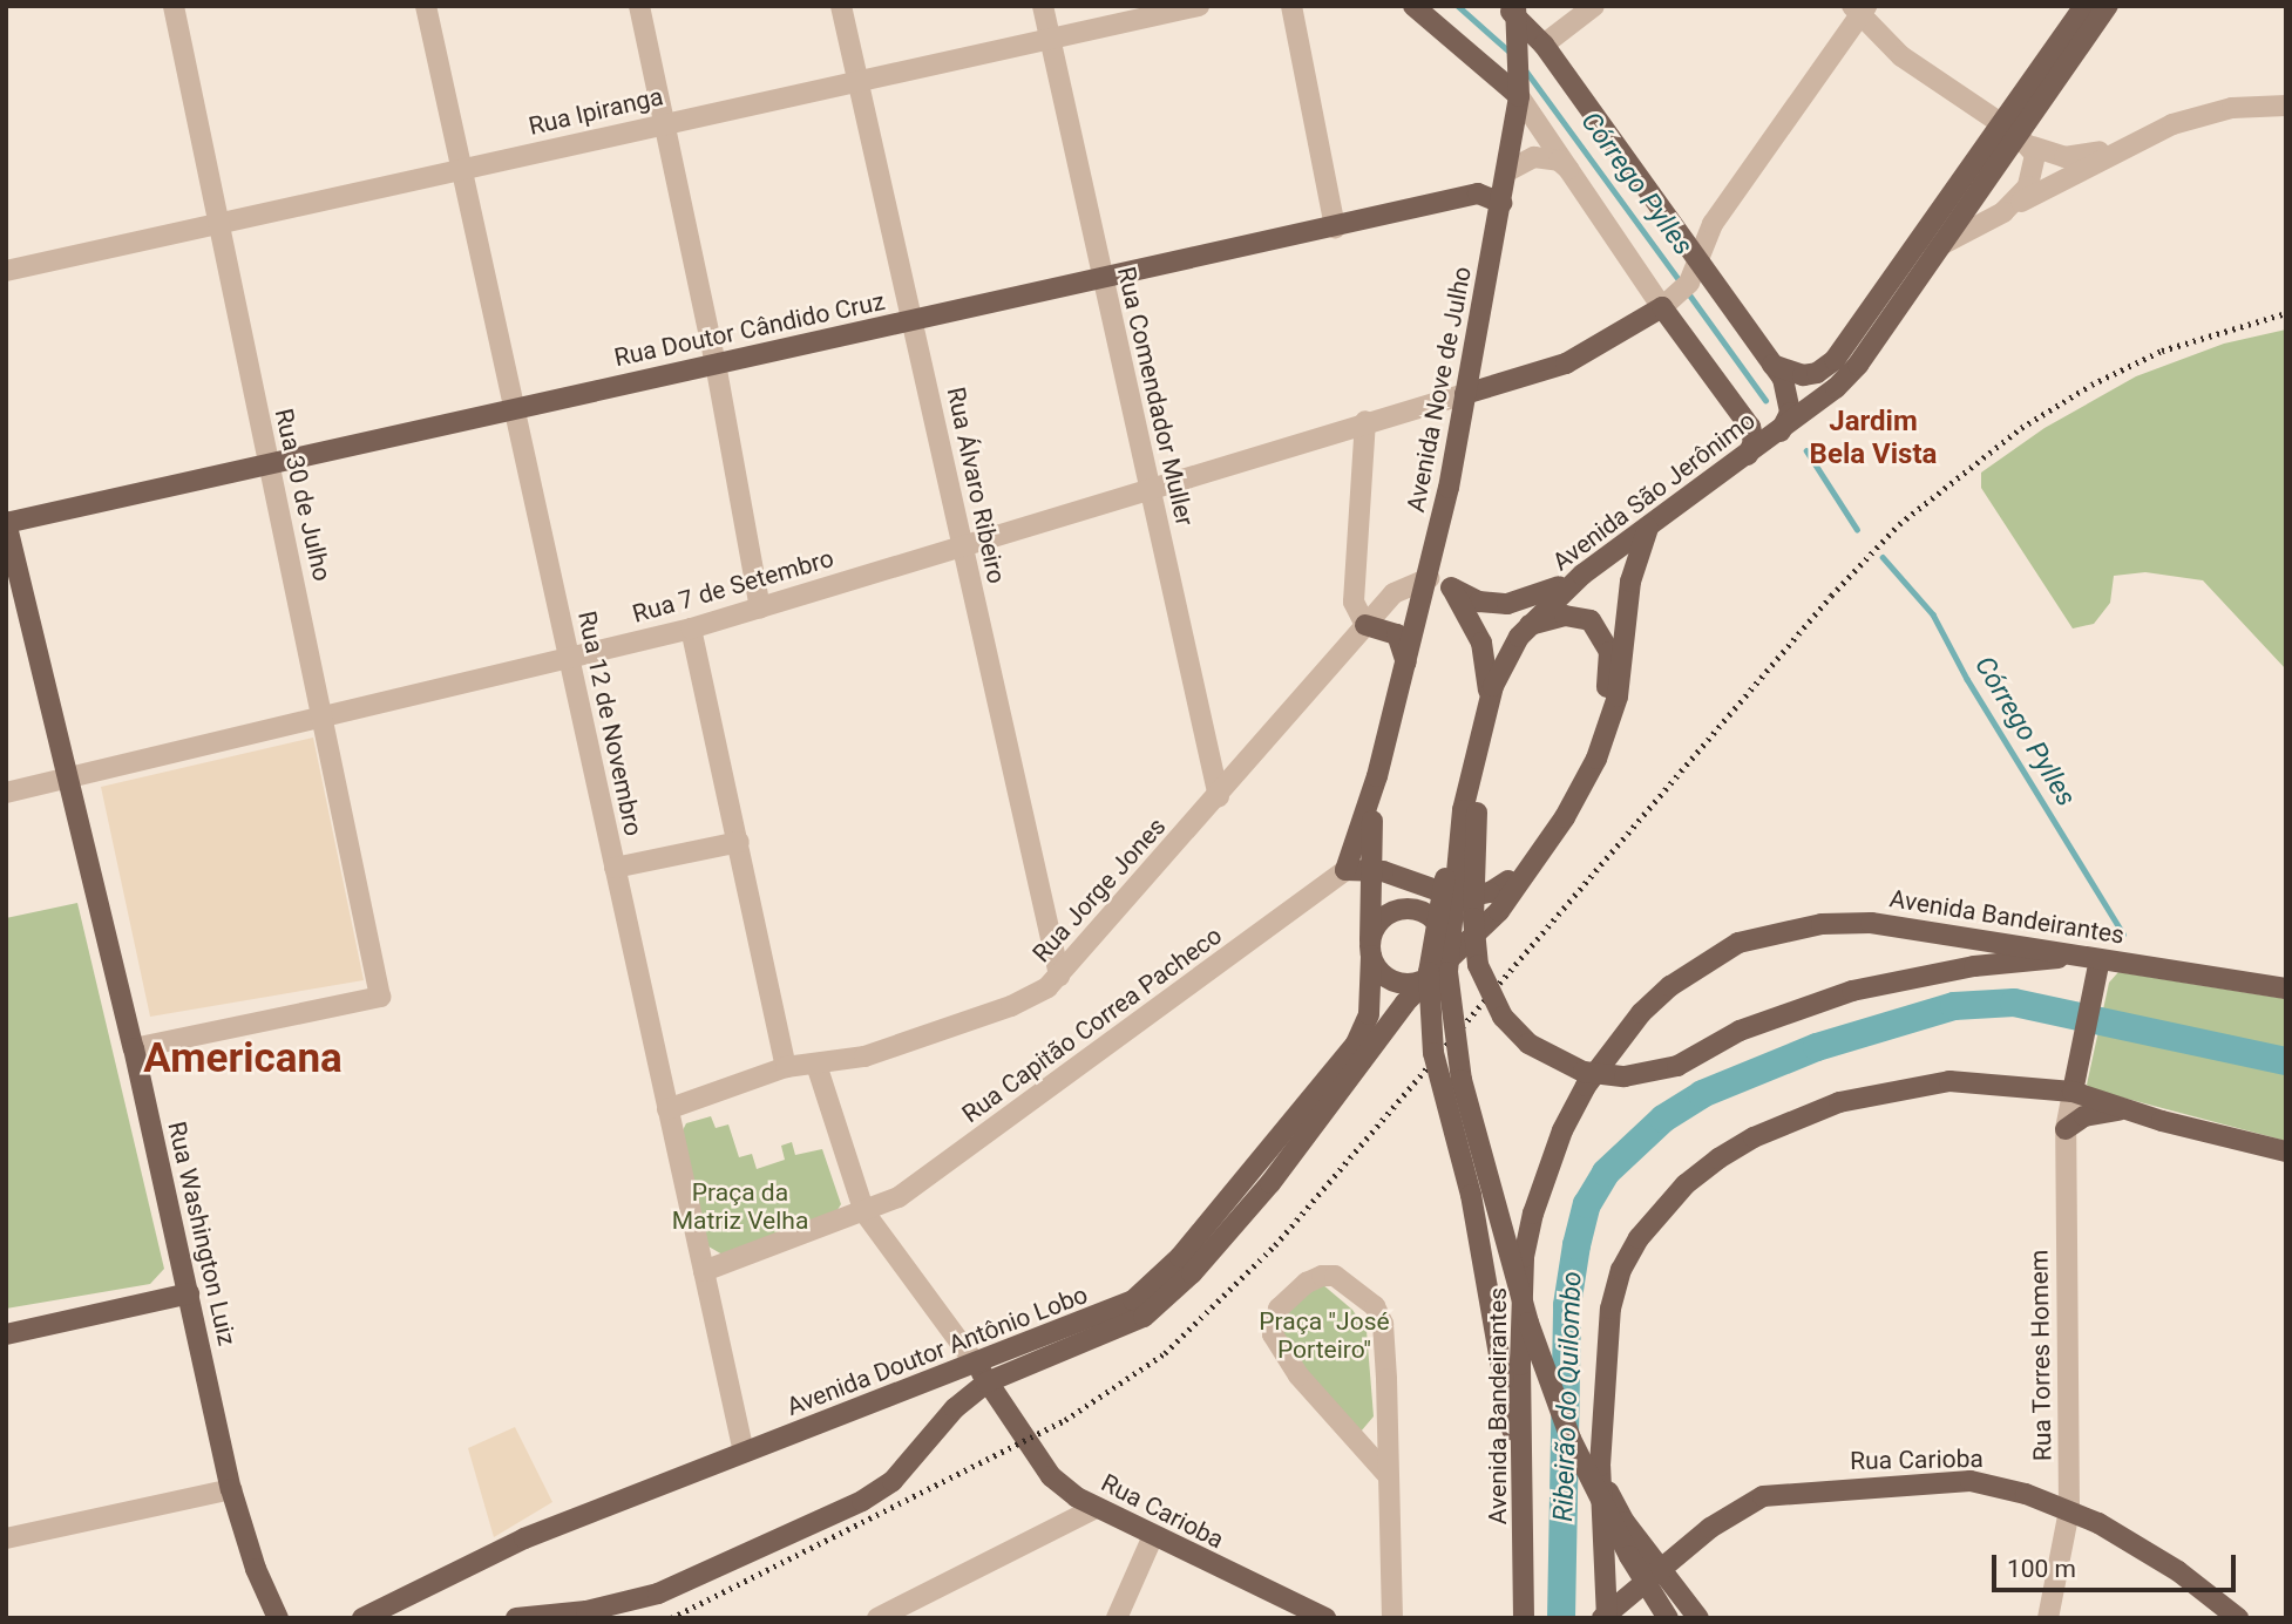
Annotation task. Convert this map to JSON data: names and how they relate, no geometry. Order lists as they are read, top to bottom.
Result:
{
  "streets": {
    "main road": [
      "Rua Doutor Cândido Cruz",
      "Avenida Nove de Julho",
      "Avenida São Jerônimo",
      "Avenida Bandeirantes",
      "Rua Washington Luiz",
      "Avenida Doutor Antônio Lobo",
      "Rua Carioba"
    ],
    "street": [
      "Rua Ipiranga",
      "Rua Comendador Muller",
      "Rua Álvaro Ribeiro",
      "Rua 30 de Julho",
      "Rua 7 de Setembro",
      "Rua 12 de Novembro",
      "Rua Jorge Jones",
      "Rua Capitão Correa Pacheco",
      "Rua Torres Homem"
    ]
  },
  "crossings": [
    ["Rua Ipiranga", "Rua Comendador Muller"],
    ["Rua Ipiranga", "Rua Álvaro Ribeiro"],
    ["Rua Ipiranga", "Rua 30 de Julho"],
    ["Rua Ipiranga", "Rua 12 de Novembro"],
    ["Rua Doutor Cândido Cruz", "Avenida Nove de Julho"],
    ["Rua Doutor Cândido Cruz", "Rua Comendador Muller"],
    ["Rua Doutor Cândido Cruz", "Rua Álvaro Ribeiro"],
    ["Rua Doutor Cândido Cruz", "Rua 30 de Julho"],
    ["Rua Doutor Cândido Cruz", "Rua 12 de Novembro"],
    ["Rua Doutor Cândido Cruz", "Rua Washington Luiz"],
    ["Avenida Nove de Julho", "Rua 7 de Setembro"],
    ["Avenida Nove de Julho", "Rua Jorge Jones"],
    ["Avenida Nove de Julho", "Avenida Doutor Antônio Lobo"],
    ["Rua Comendador Muller", "Rua 7 de Setembro"],
    ["Rua Comendador Muller", "Rua Jorge Jones"],
    ["Rua Álvaro Ribeiro", "Rua 7 de Setembro"],
    ["Rua Álvaro Ribeiro", "Rua Jorge Jones"],
    ["Avenida São Jerônimo", "Avenida Doutor Antônio Lobo"],
    ["Rua 30 de Julho", "Rua 7 de Setembro"],
    ["Rua 30 de Julho", "Rua Washington Luiz"],
    ["Rua 7 de Setembro", "Rua 12 de Novembro"],
    ["Rua 7 de Setembro", "Rua Washington Luiz"],
    ["Rua 12 de Novembro", "Rua Jorge Jones"],
    ["Rua 12 de Novembro", "Rua Capitão Correa Pacheco"],
    ["Rua 12 de Novembro", "Avenida Doutor Antônio Lobo"],
    ["Rua Jorge Jones", "Rua Carioba"],
    ["Rua Capitão Correa Pacheco", "Rua Carioba"],
    ["Avenida Doutor Antônio Lobo", "Rua Carioba"],
    ["Rua Torres Homem", "Rua Carioba"]
  ],
  "districts": ["Jardim Bela Vista", "Americana"],
  "water": ["Córrego Pylles", "Ribeirão do Quilombo"],
  "parks": ["Praça da Matriz Velha", "Praça \"José Porteiro\""],
  "scale_bar": "100 m"
}
